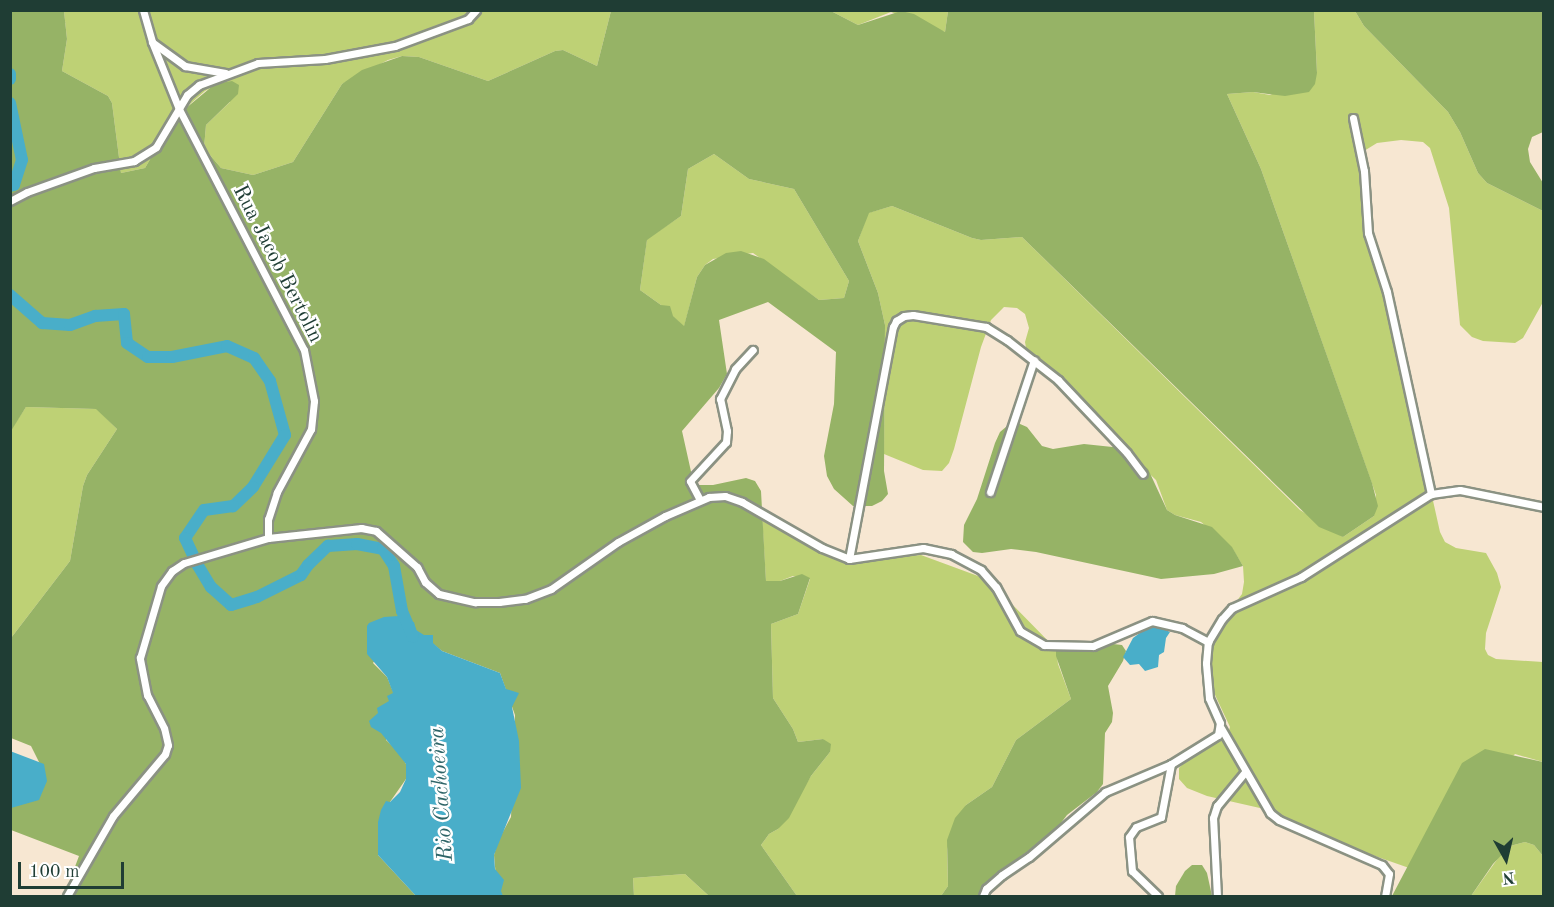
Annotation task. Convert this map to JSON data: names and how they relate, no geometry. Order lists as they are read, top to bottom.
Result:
{
  "streets": {
    "street": ["Rua Jacob Bertolin"]
  },
  "water": ["Rio Cachoeira"],
  "scale_bar": "100 m",
  "north": "bottom"
}
